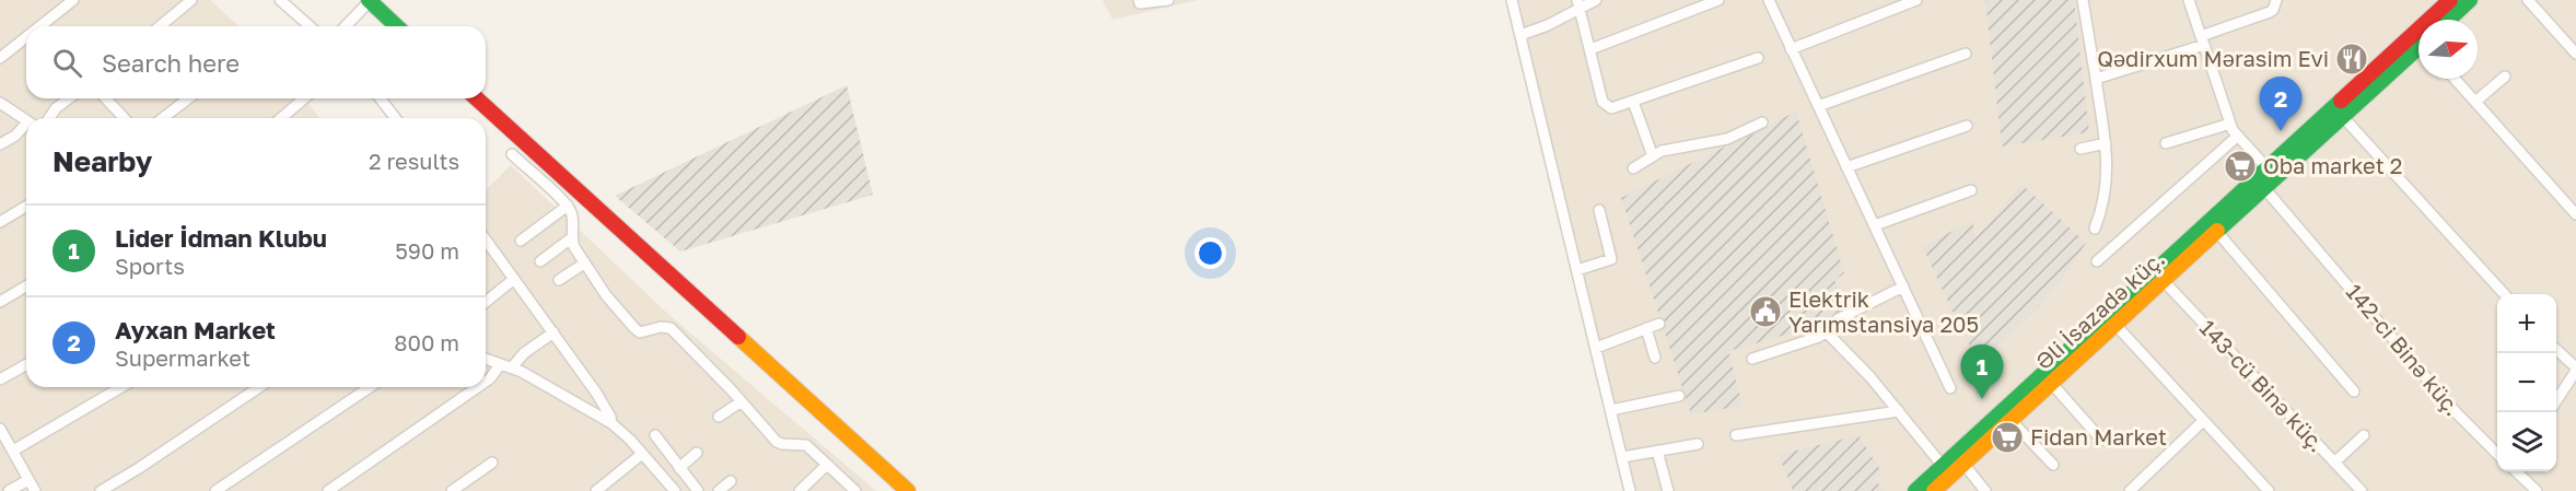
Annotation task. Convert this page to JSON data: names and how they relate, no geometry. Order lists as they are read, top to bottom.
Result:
{
  "streets": {
    "main road": ["Əli İsazadə küç."],
    "street": ["142-ci Binə küç.", "143-cü Binə küç."]
  },
  "crossings": [
    ["Əli İsazadə küç.", "142-ci Binə küç."],
    ["Əli İsazadə küç.", "143-cü Binə küç."]
  ],
  "places": {
    "restaurant": ["Qədirxum Mərasim Evi"],
    "supermarket": ["Oba market 2", "Fidan Market"],
    "public building": ["Elektrik Yarımstansiya 205"]
  },
  "north": "right",
  "page": {
    "search": "Search here",
    "pins": ["2", "1"],
    "heading": ["Nearby", "2 results"],
    "list": [
      {
        "mark": "1",
        "name": "Lider İdman Klubu",
        "note": "Sports",
        "value": "590 m"
      },
      {
        "mark": "2",
        "name": "Ayxan Market",
        "note": "Supermarket",
        "value": "800 m"
      }
    ],
    "map_buttons": ["+", "−"]
  }
}
